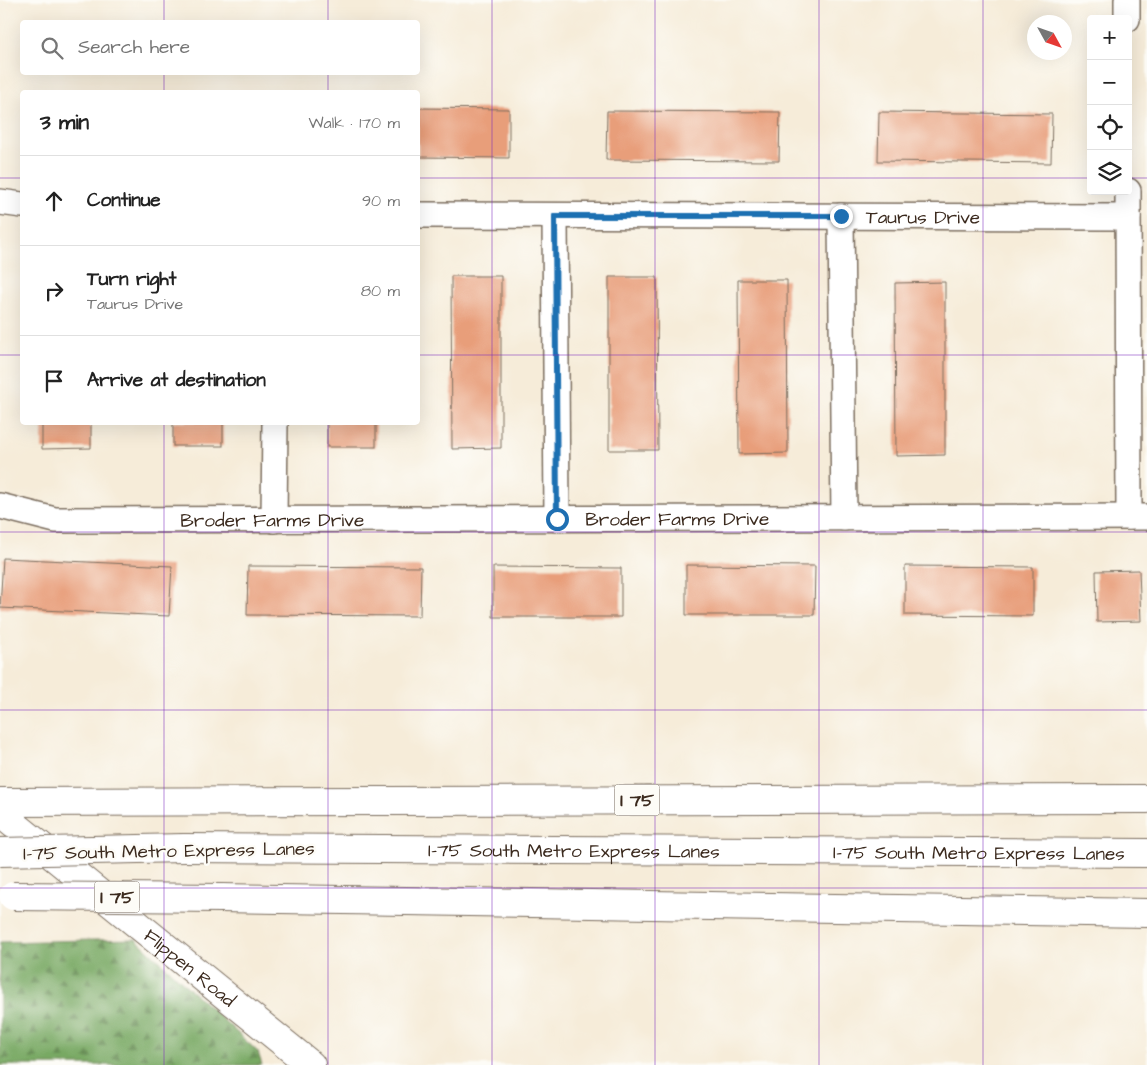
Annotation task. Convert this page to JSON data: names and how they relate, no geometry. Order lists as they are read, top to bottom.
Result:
{
  "streets": {
    "main road": ["I 75", "I-75 South Metro Express Lanes", "Flippen Road"],
    "street": ["Taurus Drive", "Broder Farms Drive"]
  },
  "north": "bottom right",
  "page": {
    "map_buttons": ["+", "−"],
    "search": "Search here",
    "heading": ["3 min", "Walk · 170 m"],
    "list": [
      ["Continue", "90 m"],
      ["Turn right", "Taurus Drive", "80 m"],
      "Arrive at destination"
    ]
  }
}
